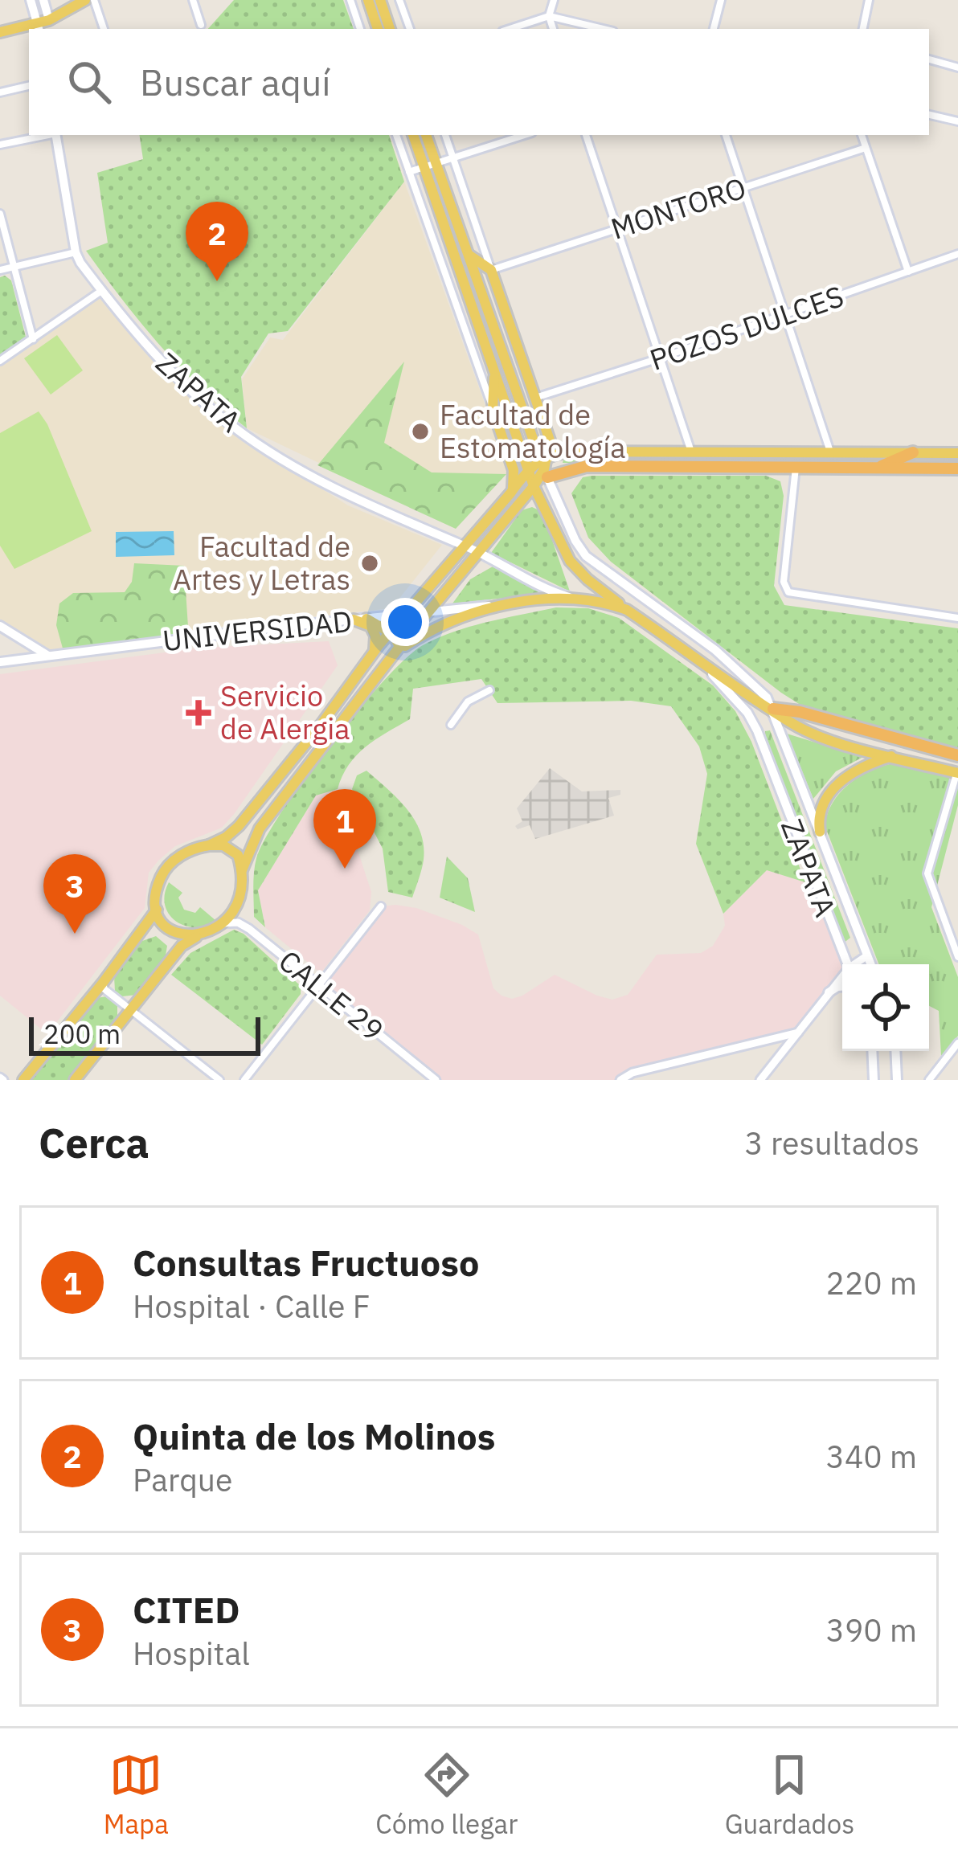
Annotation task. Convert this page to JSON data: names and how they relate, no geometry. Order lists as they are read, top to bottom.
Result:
{
  "streets": {
    "main road": ["ZAPATA", "UNIVERSIDAD"],
    "street": ["MONTORO", "POZOS DULCES", "CALLE 29"]
  },
  "places": {
    "other": ["Facultad de Estomatología", "Facultad de Artes y Letras"],
    "health": ["Servicio de Alergia"]
  },
  "scale_bar": "200 m",
  "page": {
    "search": "Buscar aquí",
    "pins": ["2", "1", "3"],
    "scale": "200 m",
    "heading": ["Cerca", "3 resultados"],
    "list": [
      {
        "mark": "1",
        "name": "Consultas Fructuoso",
        "note": "Hospital · Calle F",
        "value": "220 m"
      },
      {
        "mark": "2",
        "name": "Quinta de los Molinos",
        "note": "Parque",
        "value": "340 m"
      },
      {
        "mark": "3",
        "name": "CITED",
        "note": "Hospital",
        "value": "390 m"
      }
    ],
    "nav": ["Mapa", "Cómo llegar", "Guardados"]
  }
}
